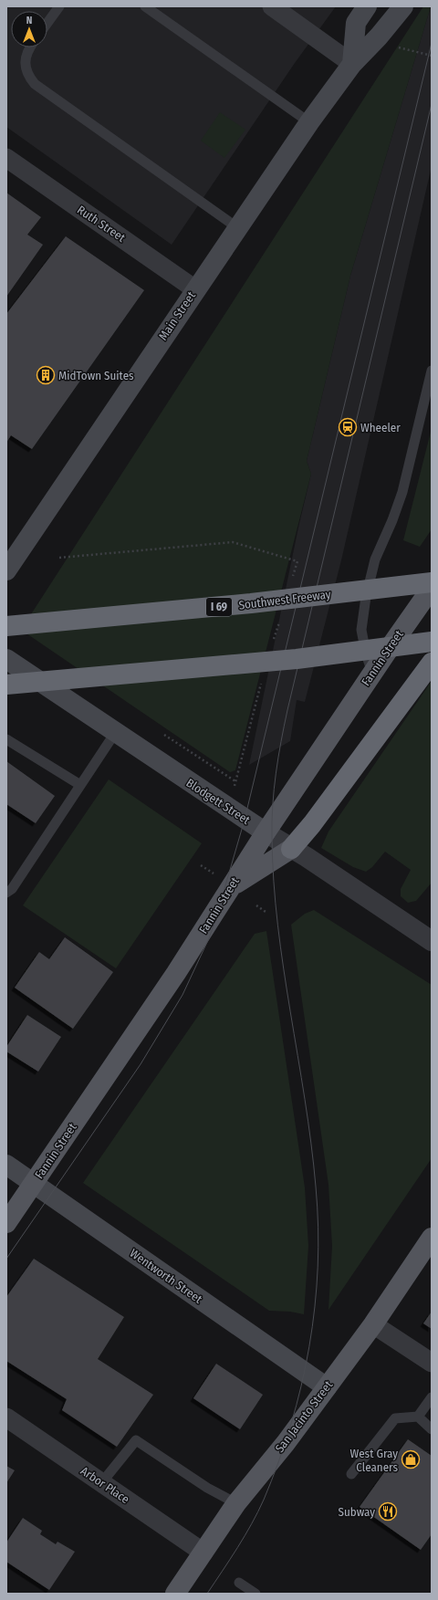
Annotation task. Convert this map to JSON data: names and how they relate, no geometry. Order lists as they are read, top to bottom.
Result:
{
  "streets": {
    "highway": ["Southwest Freeway", "I 69"],
    "main road": [
      "Main Street",
      "Fannin Street",
      "Blodgett Street",
      "Wentworth Street",
      "San Jacinto Street"
    ],
    "street": ["Ruth Street", "Arbor Place"]
  },
  "crossings": [
    ["Ruth Street", "Main Street"],
    ["Fannin Street", "Blodgett Street"],
    ["Fannin Street", "Wentworth Street"],
    ["Wentworth Street", "San Jacinto Street"],
    ["San Jacinto Street", "Arbor Place"]
  ],
  "places": {
    "building": ["MidTown Suites"],
    "station": ["Wheeler"],
    "shop": ["West Gray Cleaners"],
    "restaurant": ["Subway"]
  },
  "north": "top"
}
